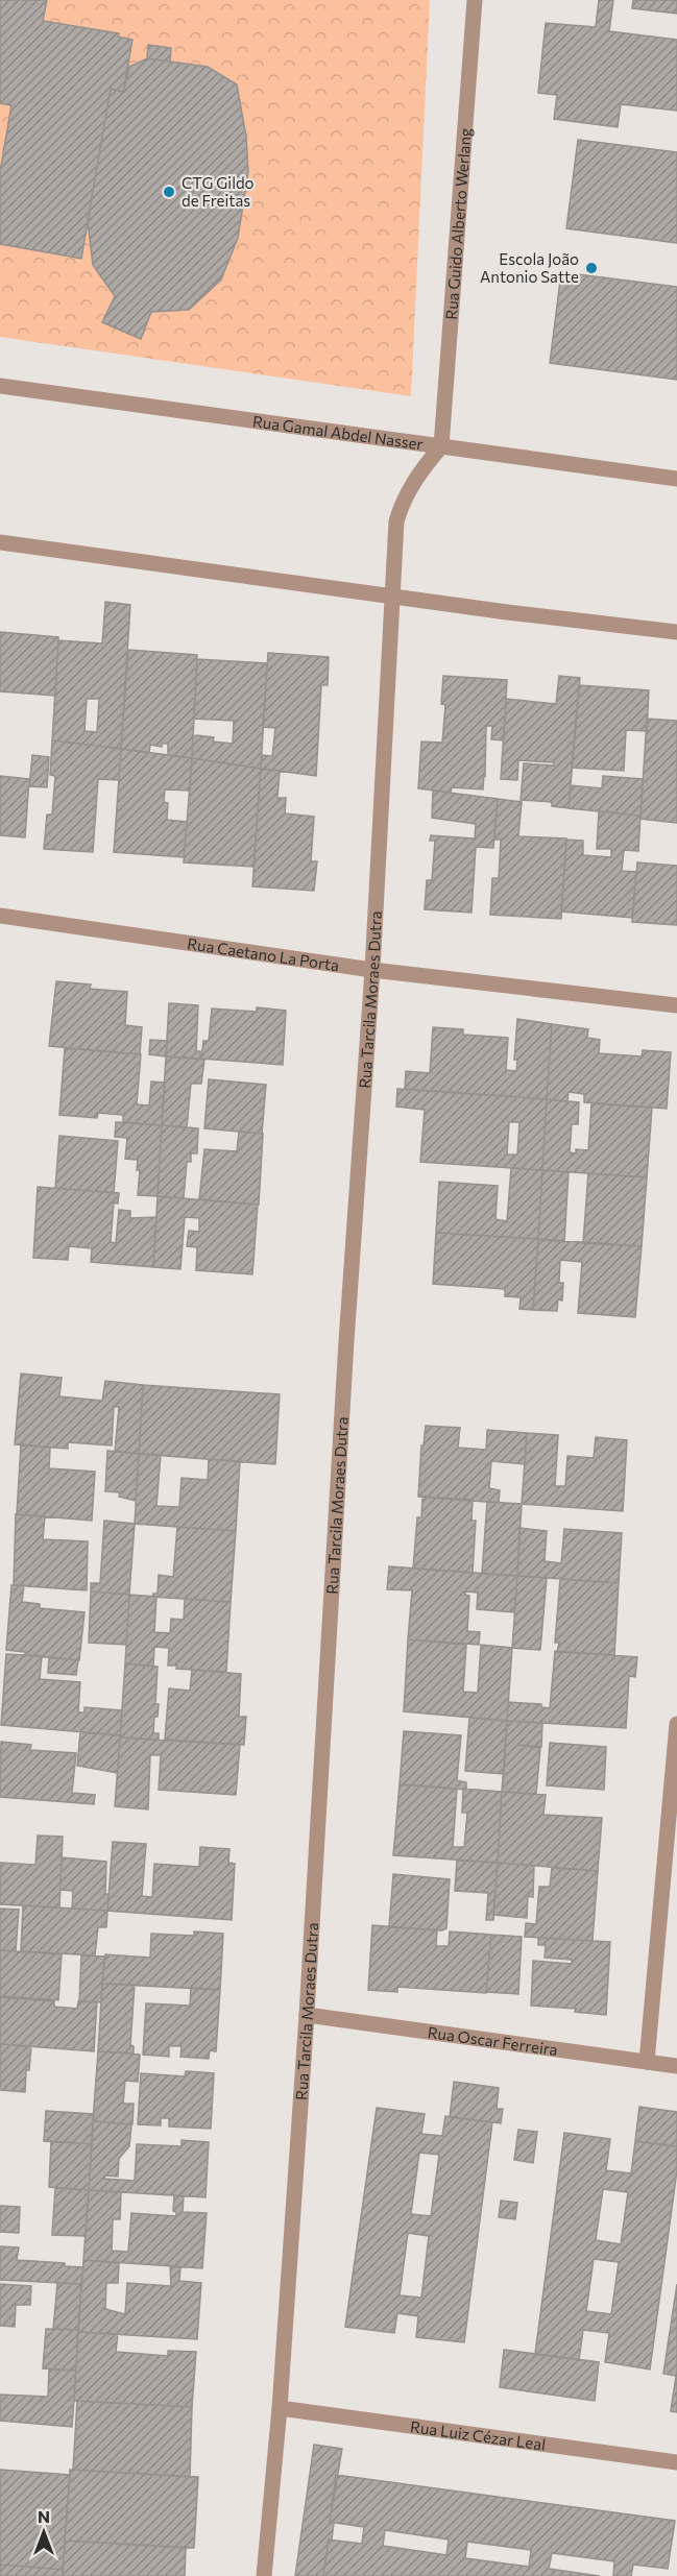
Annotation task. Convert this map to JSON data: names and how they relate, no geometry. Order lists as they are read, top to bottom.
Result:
{
  "streets": {
    "street": [
      "Rua Guido Alberto Werlang",
      "Rua Gamal Abdel Nasser",
      "Rua Caetano La Porta",
      "Rua Tarcila Moraes Dutra",
      "Rua Oscar Ferreira",
      "Rua Luiz Cézar Leal"
    ]
  },
  "crossings": [
    ["Rua Guido Alberto Werlang", "Rua Gamal Abdel Nasser"],
    ["Rua Guido Alberto Werlang", "Rua Tarcila Moraes Dutra"],
    ["Rua Gamal Abdel Nasser", "Rua Tarcila Moraes Dutra"],
    ["Rua Caetano La Porta", "Rua Tarcila Moraes Dutra"],
    ["Rua Tarcila Moraes Dutra", "Rua Oscar Ferreira"],
    ["Rua Tarcila Moraes Dutra", "Rua Luiz Cézar Leal"]
  ],
  "places": ["CTG Gildo de Freitas", "Escola João Antonio Satte"],
  "north": "top"
}
